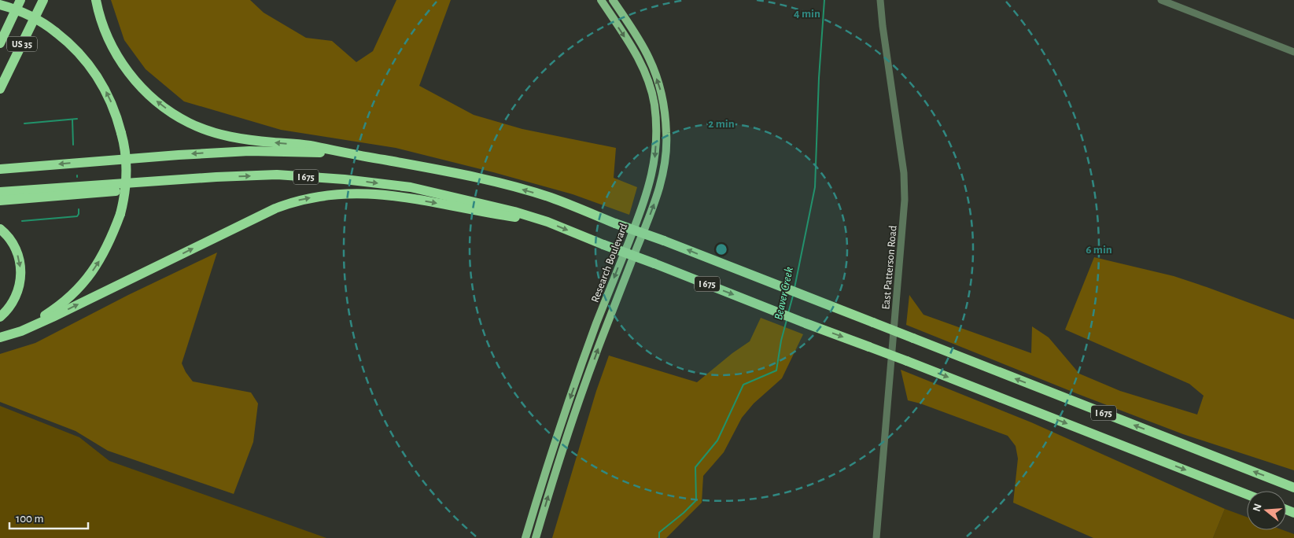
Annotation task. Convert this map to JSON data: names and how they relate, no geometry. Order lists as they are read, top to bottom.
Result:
{
  "streets": {
    "highway": ["US 35", "I 675"],
    "main road": ["Research Boulevard"],
    "street": ["East Patterson Road"]
  },
  "water": ["Beaver Creek"],
  "scale_bar": "100 m",
  "north": "left",
  "rings": ["4 min", "2 min", "6 min"]
}
